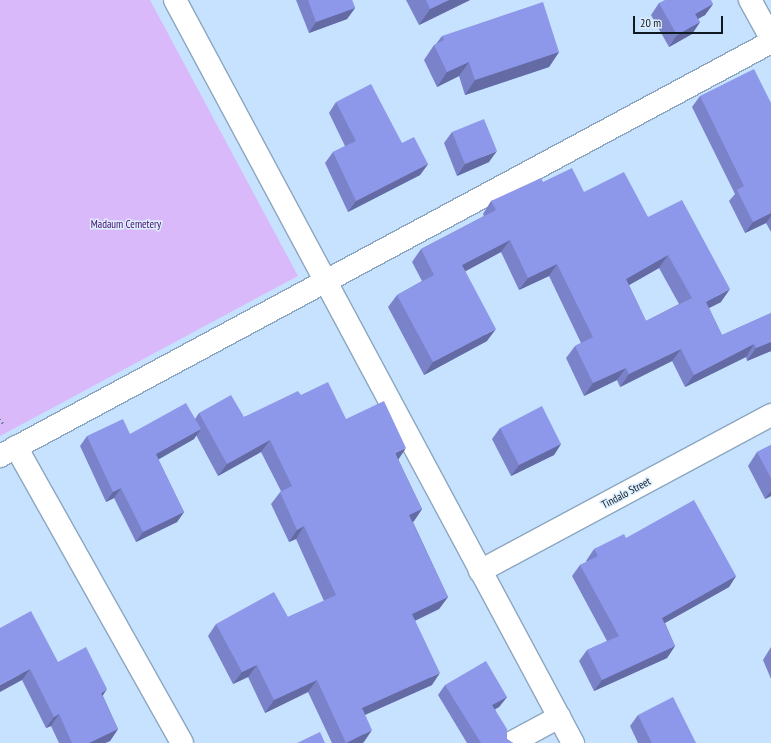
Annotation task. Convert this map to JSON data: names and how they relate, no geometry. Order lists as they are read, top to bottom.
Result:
{
  "streets": {
    "street": ["Tindalo Street"]
  },
  "parks": ["Madaum Cemetery"],
  "scale_bar": "20 m"
}
